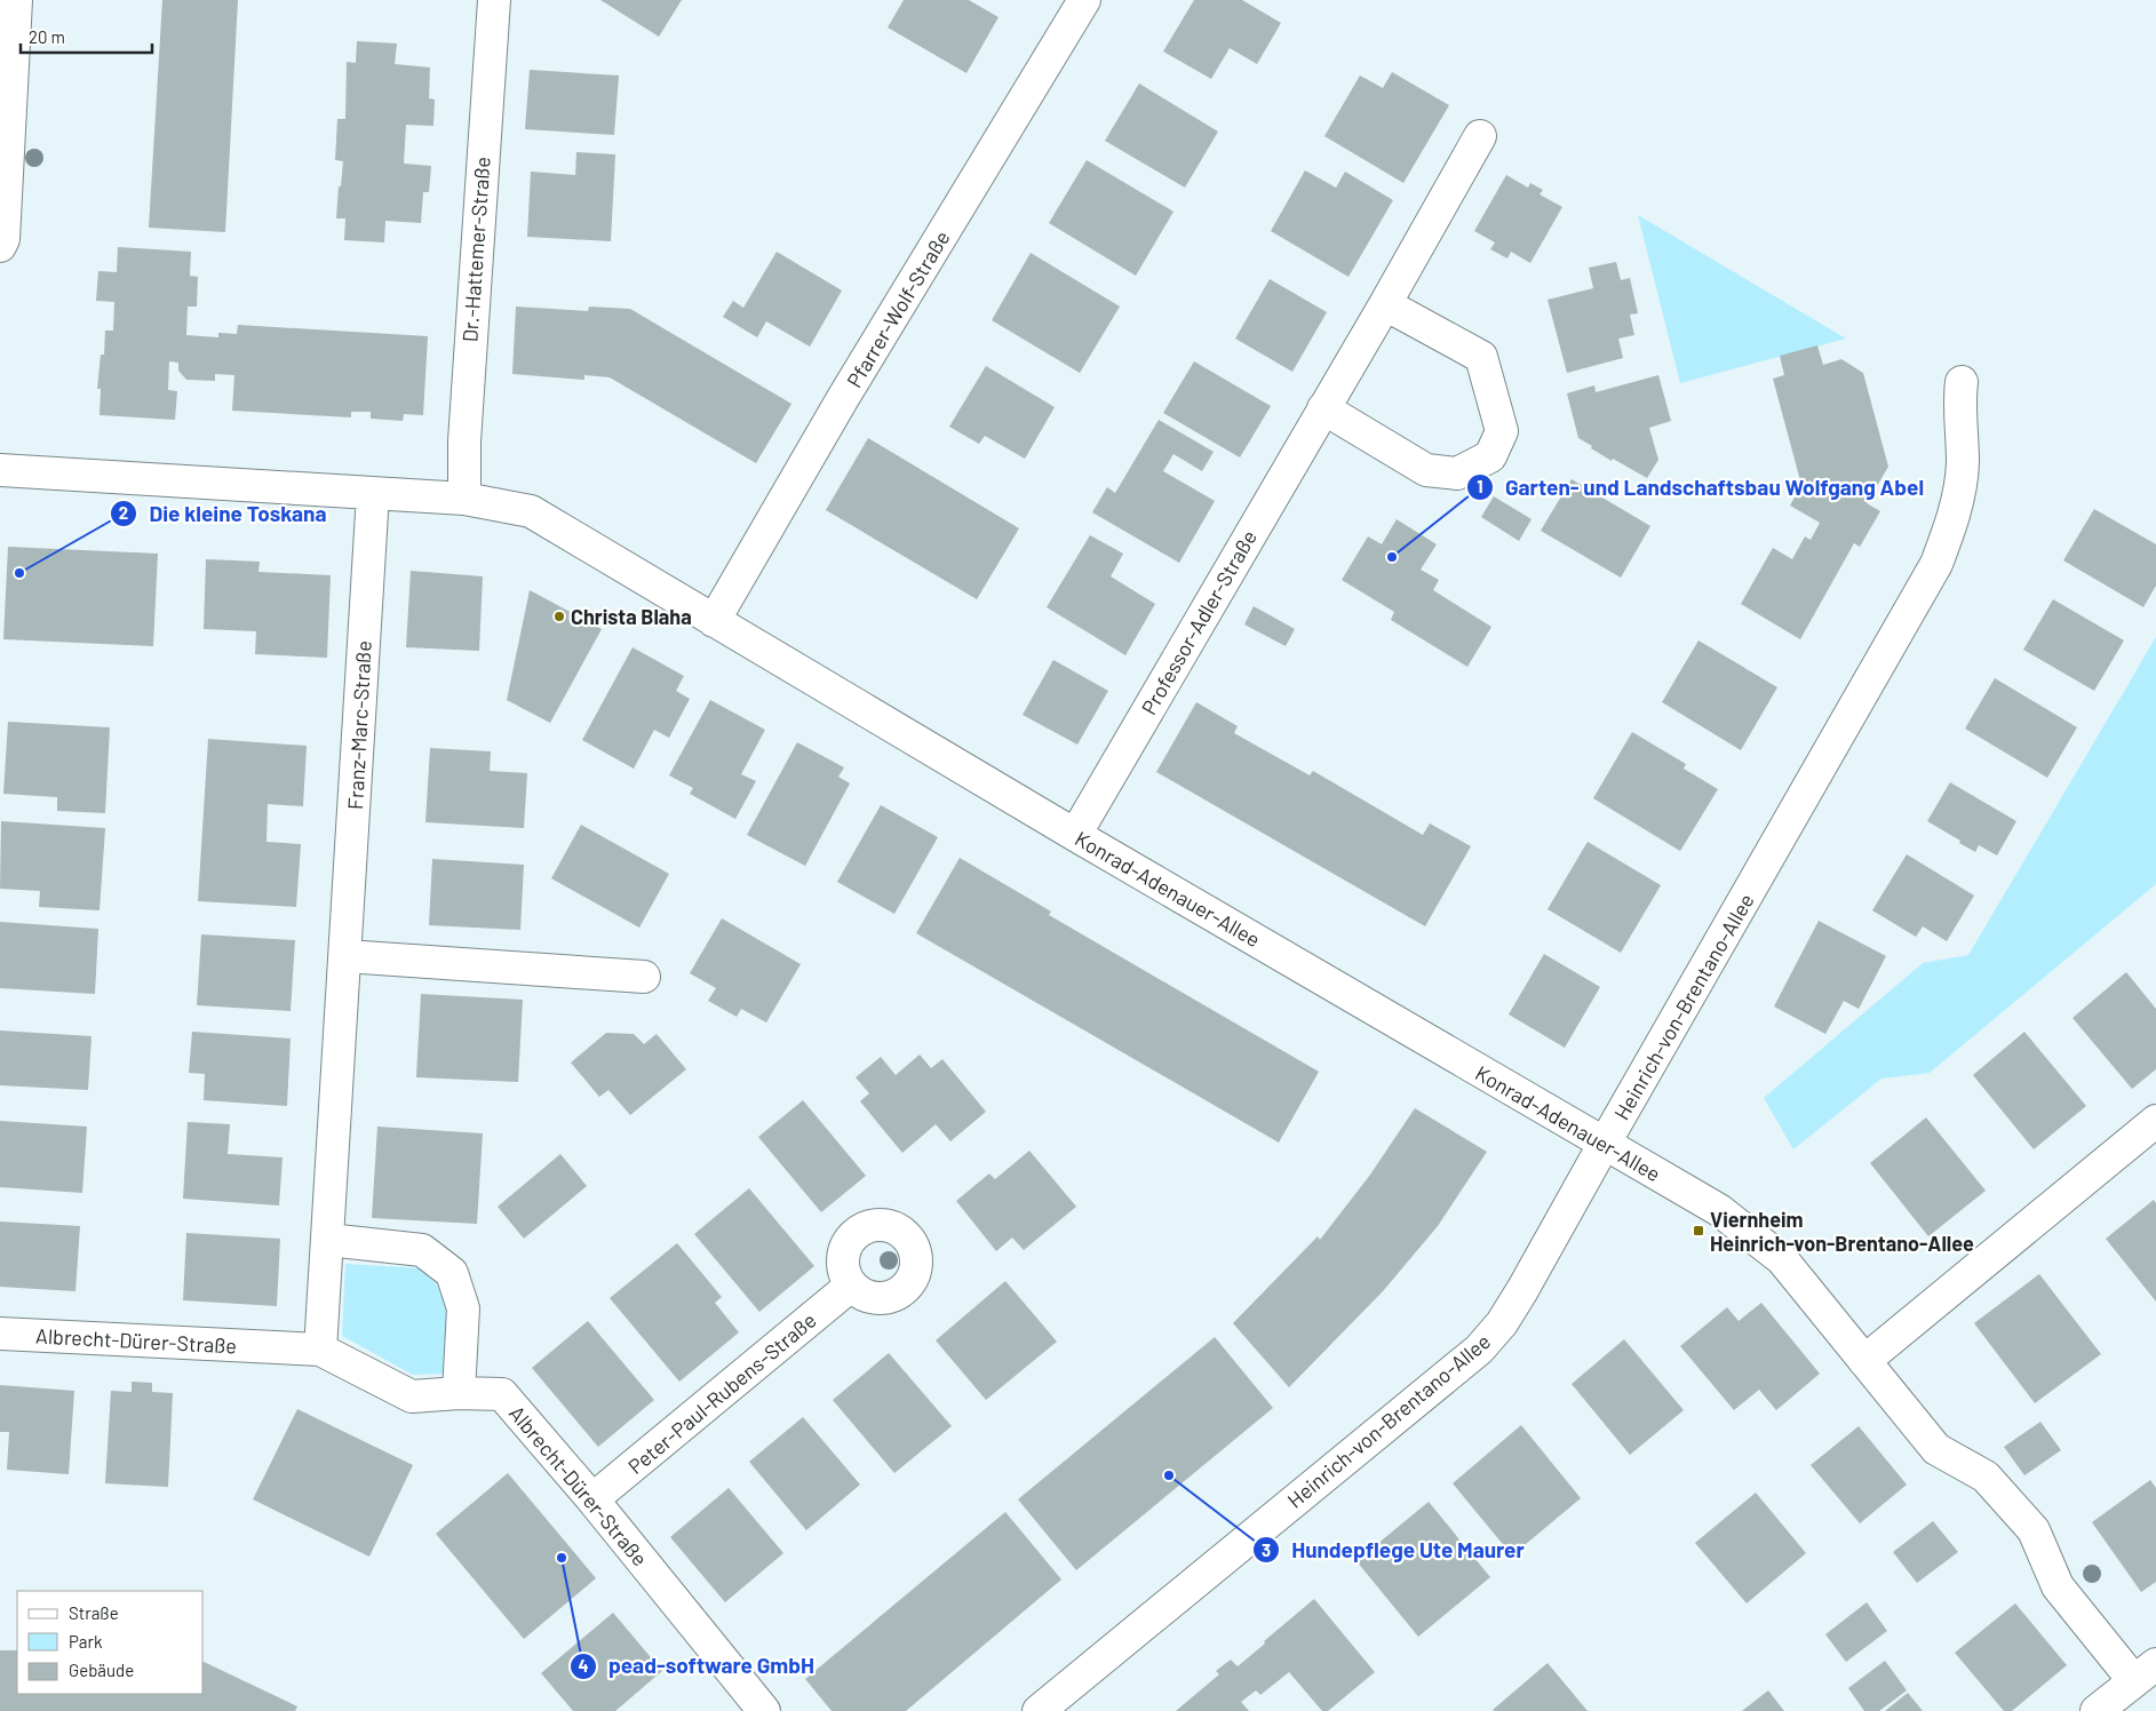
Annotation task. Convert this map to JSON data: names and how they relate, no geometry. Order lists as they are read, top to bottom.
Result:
{
  "streets": {
    "street": [
      "Dr.-Hattemer-Straße",
      "Pfarrer-Wolf-Straße",
      "Professor-Adler-Straße",
      "Franz-Marc-Straße",
      "Konrad-Adenauer-Allee",
      "Heinrich-von-Brentano-Allee",
      "Albrecht-Dürer-Straße",
      "Peter-Paul-Rubens-Straße"
    ]
  },
  "crossings": [
    ["Dr.-Hattemer-Straße", "Konrad-Adenauer-Allee"],
    ["Pfarrer-Wolf-Straße", "Konrad-Adenauer-Allee"],
    ["Professor-Adler-Straße", "Konrad-Adenauer-Allee"],
    ["Franz-Marc-Straße", "Konrad-Adenauer-Allee"],
    ["Franz-Marc-Straße", "Albrecht-Dürer-Straße"],
    ["Konrad-Adenauer-Allee", "Heinrich-von-Brentano-Allee"],
    ["Albrecht-Dürer-Straße", "Peter-Paul-Rubens-Straße"]
  ],
  "places": {
    "other": [
      "Garten- und Landschaftsbau Wolfgang Abel",
      "Die kleine Toskana",
      "Christa Blaha",
      "Hundepflege Ute Maurer",
      "pead-software GmbH"
    ],
    "transit": ["Viernheim Heinrich-von-Brentano-Allee"]
  },
  "legend": ["Straße", "Park", "Gebäude"],
  "scale_bar": "20 m"
}
